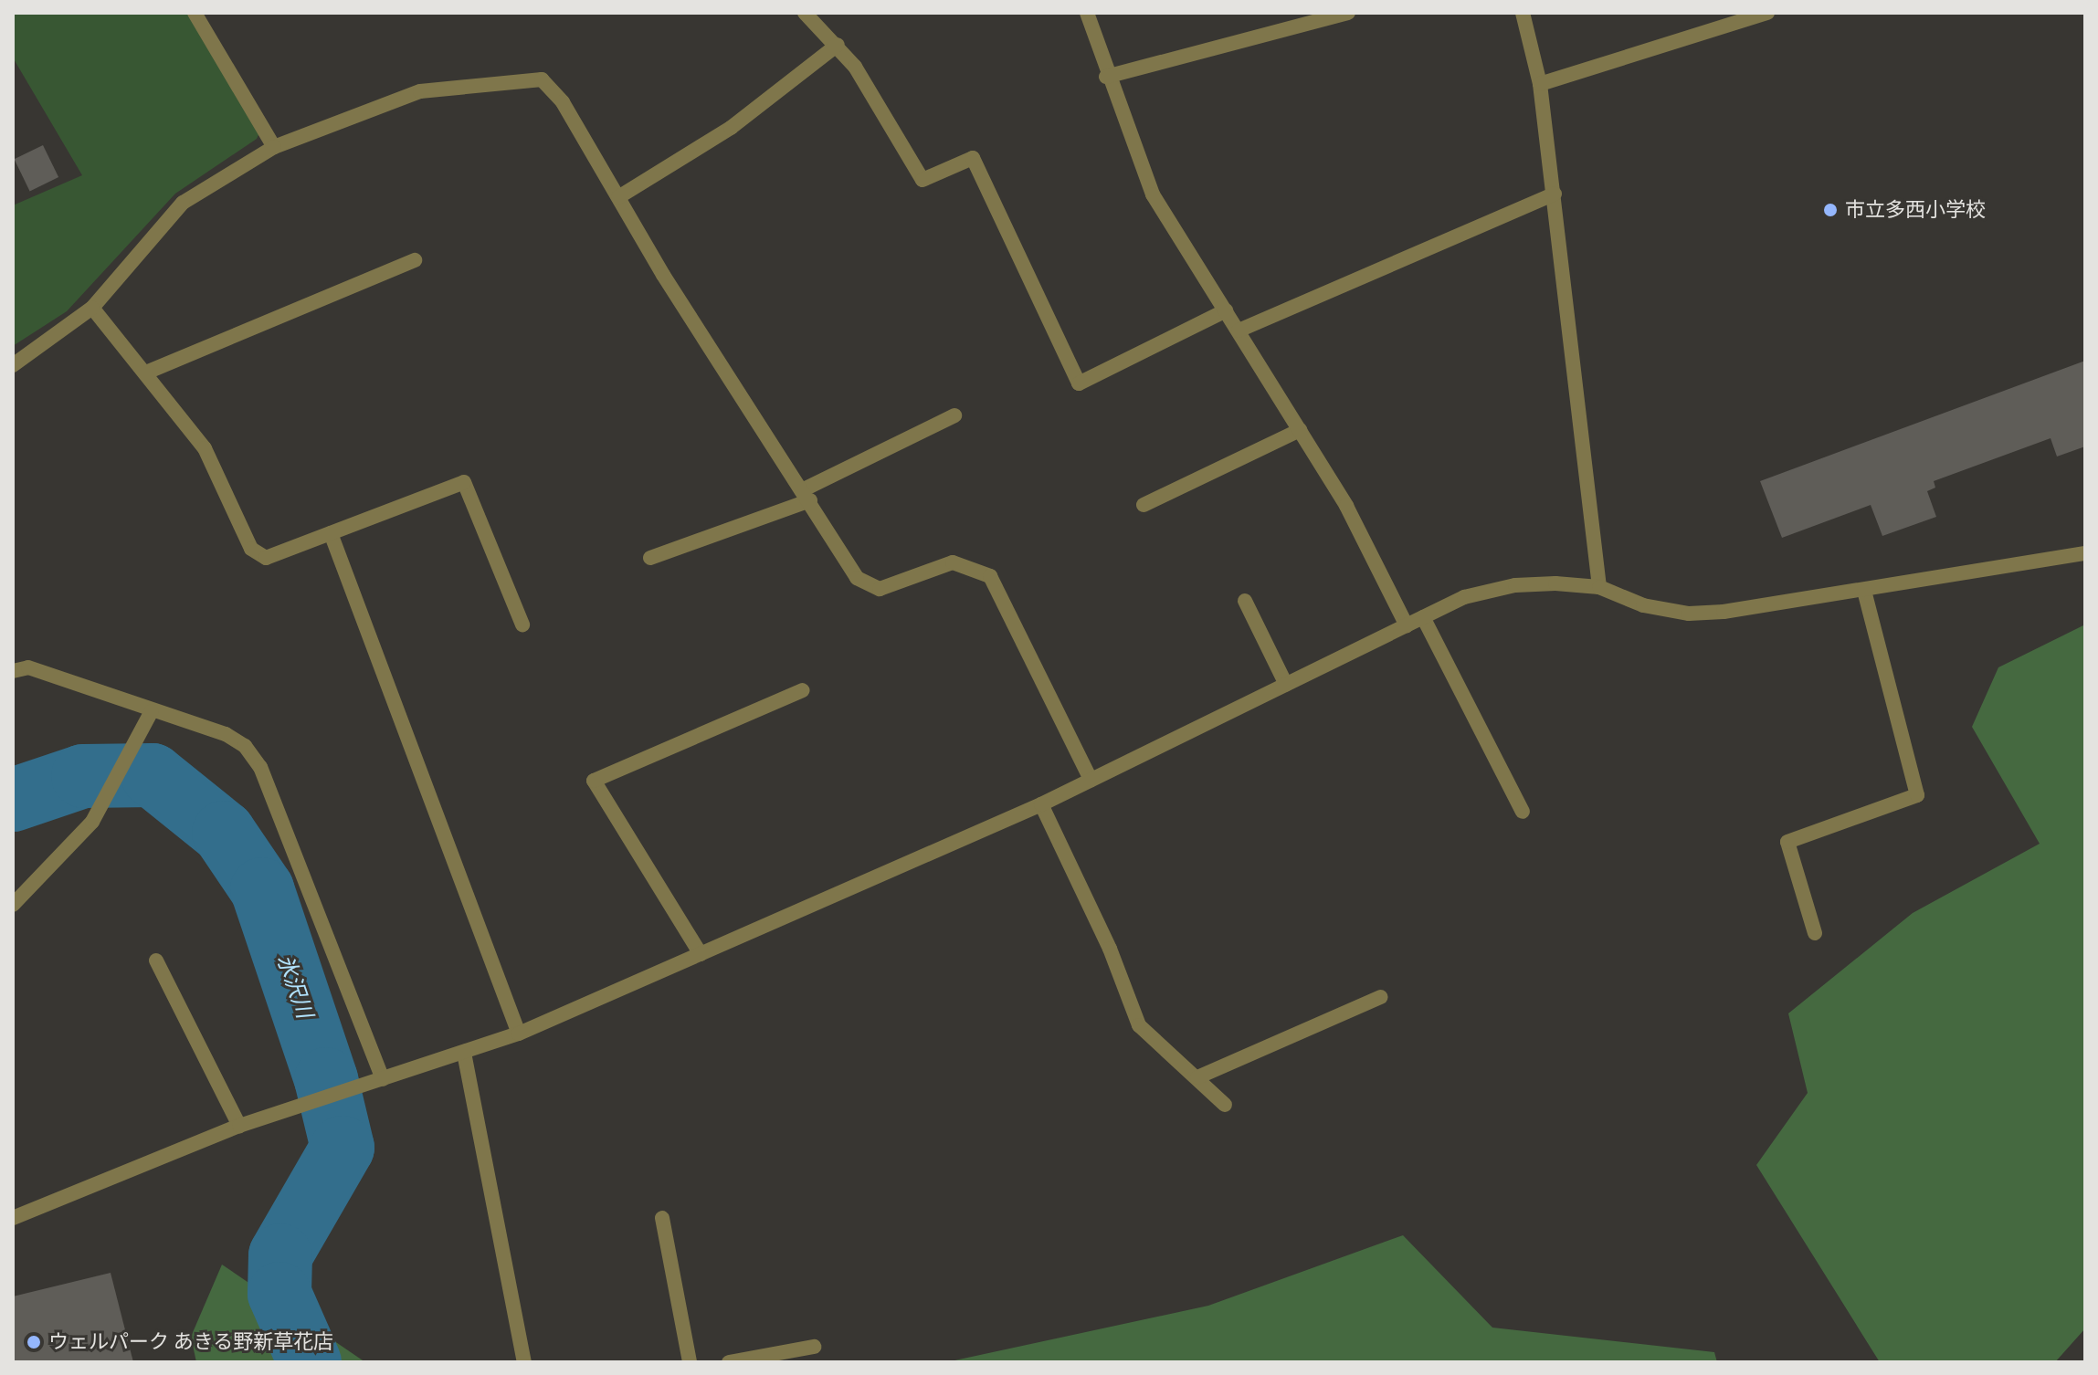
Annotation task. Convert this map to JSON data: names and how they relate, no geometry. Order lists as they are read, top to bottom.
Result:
{
  "water": ["氷沢川"],
  "places": ["市立多西小学校", "ウェルパーク あきる野新草花店"]
}
